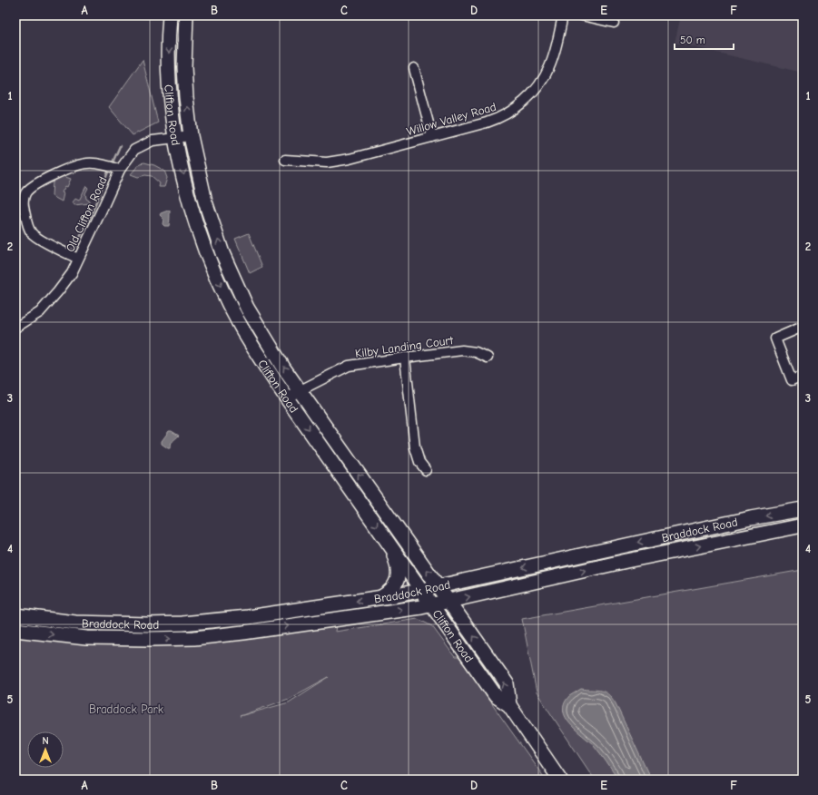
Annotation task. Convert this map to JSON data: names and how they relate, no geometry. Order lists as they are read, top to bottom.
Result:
{
  "streets": {
    "main road": ["Clifton Road", "Braddock Road"],
    "street": ["Willow Valley Road", "Old Clifton Road", "Kilby Landing Court"]
  },
  "crossings": [
    ["Clifton Road", "Old Clifton Road"],
    ["Clifton Road", "Kilby Landing Court"],
    ["Clifton Road", "Braddock Road"]
  ],
  "parks": ["Braddock Park"],
  "scale_bar": "50 m",
  "north": "top",
  "grid": {
    "columns": [
      "A",
      "B",
      "C",
      "D",
      "E",
      "F"
    ],
    "rows": [
      "1",
      "2",
      "3",
      "4",
      "5"
    ]
  }
}
